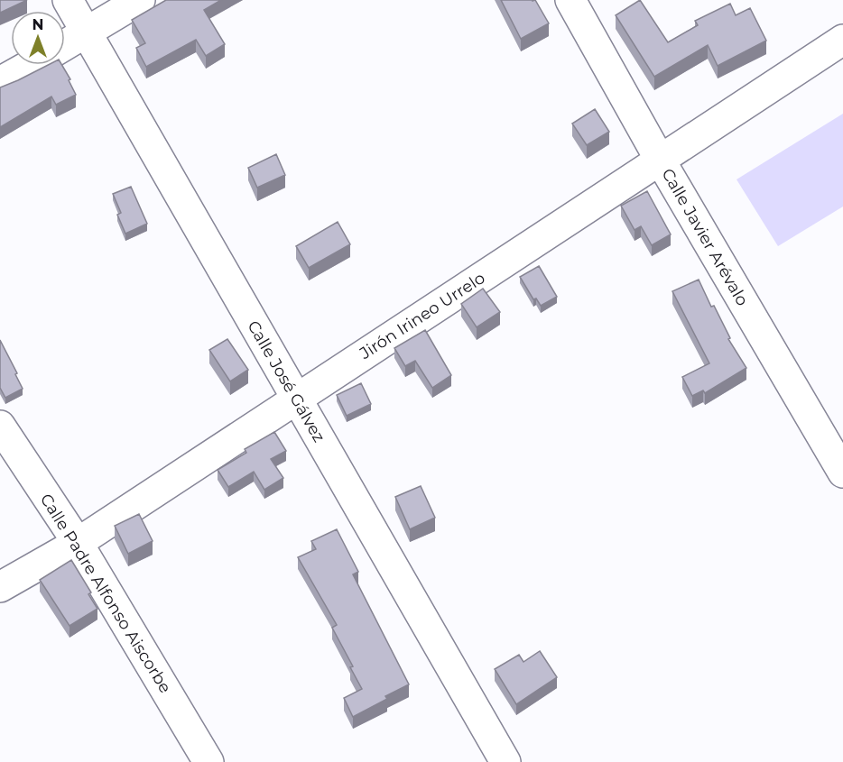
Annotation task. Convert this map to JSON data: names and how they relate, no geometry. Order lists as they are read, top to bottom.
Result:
{
  "streets": {
    "street": [
      "Calle Javier Arévalo",
      "Jirón Irineo Urrelo",
      "Calle José Gálvez",
      "Calle Padre Alfonso Aiscorbe"
    ]
  },
  "crossings": [
    ["Calle Javier Arévalo", "Jirón Irineo Urrelo"],
    ["Jirón Irineo Urrelo", "Calle José Gálvez"],
    ["Jirón Irineo Urrelo", "Calle Padre Alfonso Aiscorbe"]
  ],
  "north": "top"
}
